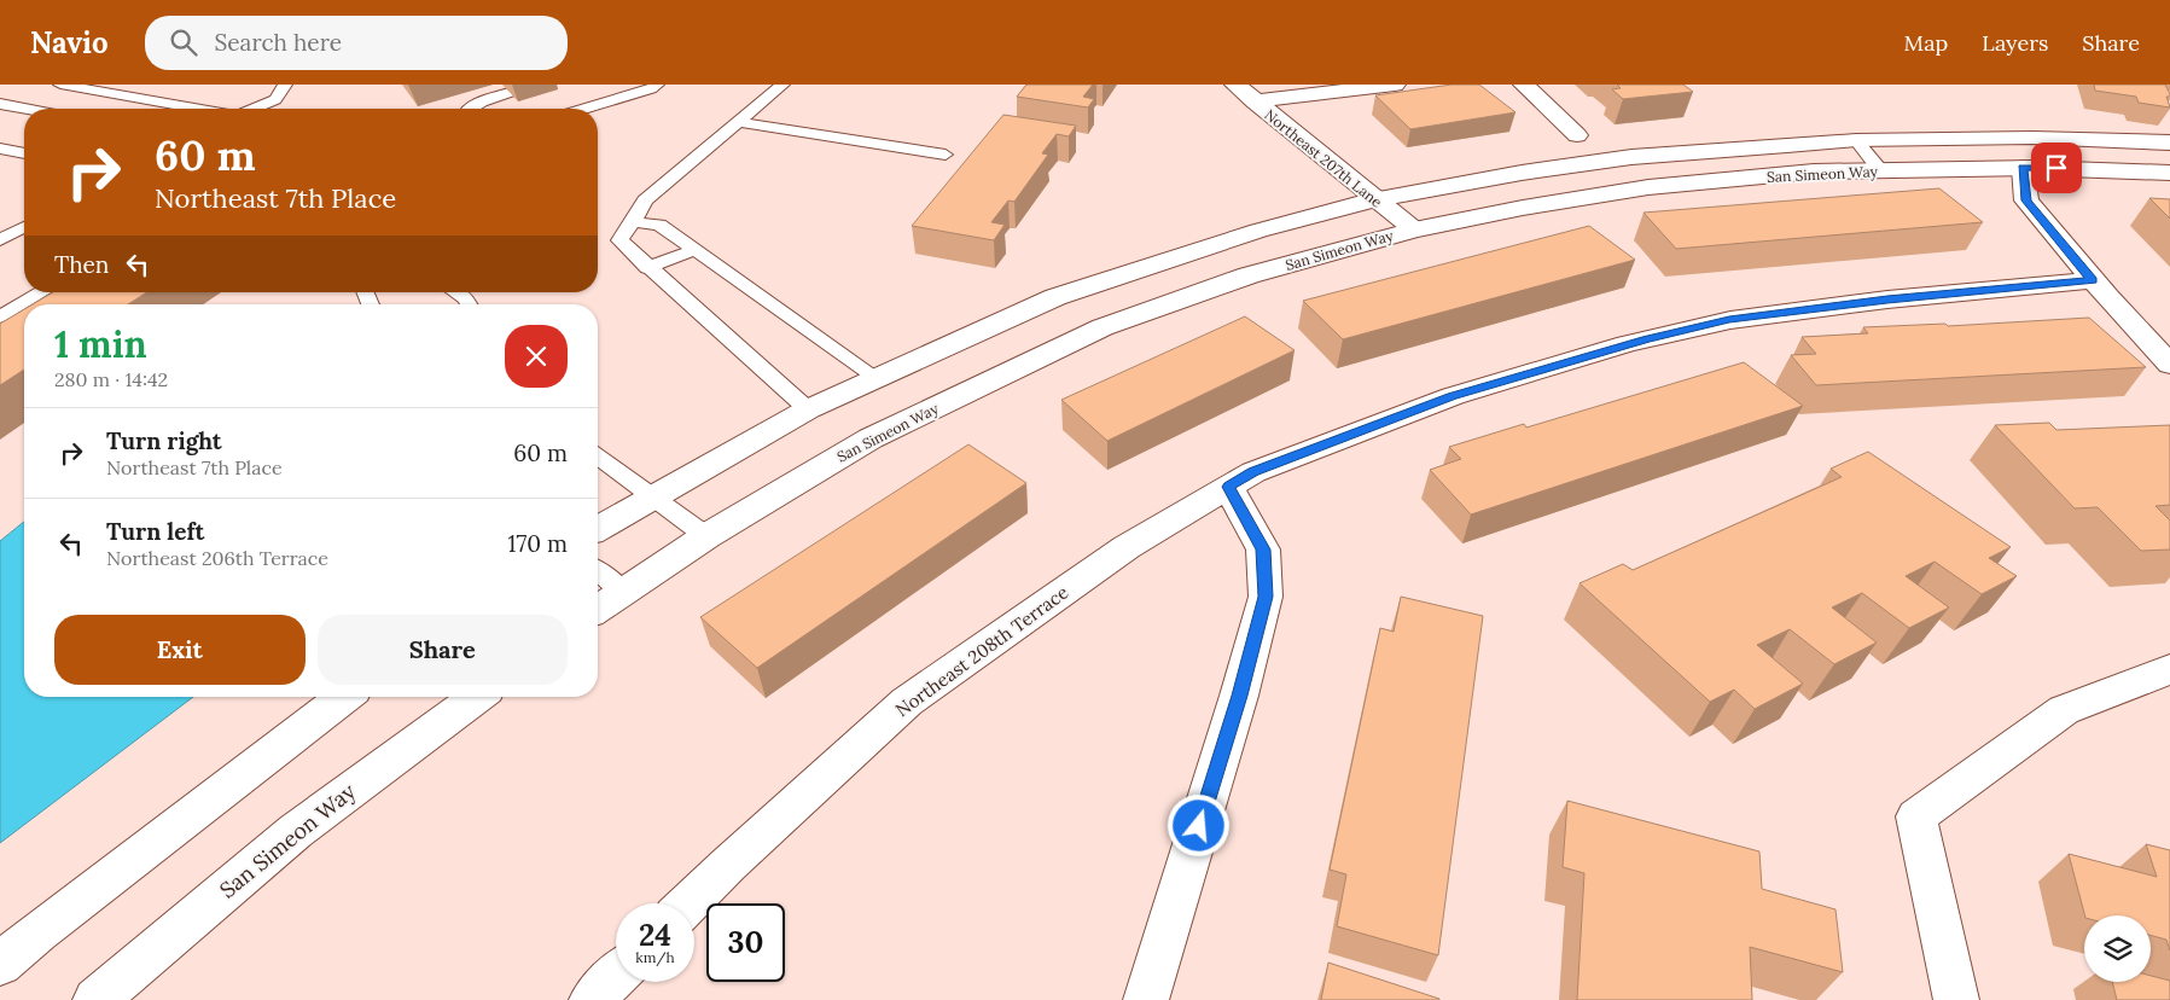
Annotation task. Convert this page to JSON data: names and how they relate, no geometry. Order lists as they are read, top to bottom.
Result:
{
  "streets": {
    "street": ["Northeast 207th Lane", "San Simeon Way", "Northeast 208th Terrace"]
  },
  "crossings": [
    ["Northeast 207th Lane", "San Simeon Way"]
  ],
  "page": {
    "header": "Navio",
    "search": "Search here",
    "nav": ["Map", "Layers", "Share"],
    "turn": ["60 m", "Northeast 7th Place"],
    "then": "Then",
    "heading": ["1 min", "280 m · 14:42"],
    "list": [
      {
        "name": "Turn right",
        "note": "Northeast 7th Place",
        "value": "60 m"
      },
      {
        "name": "Turn left",
        "note": "Northeast 206th Terrace",
        "value": "170 m"
      }
    ],
    "buttons": ["Exit", "Share"],
    "speed": "24 km/h",
    "limit": "30"
  }
}
